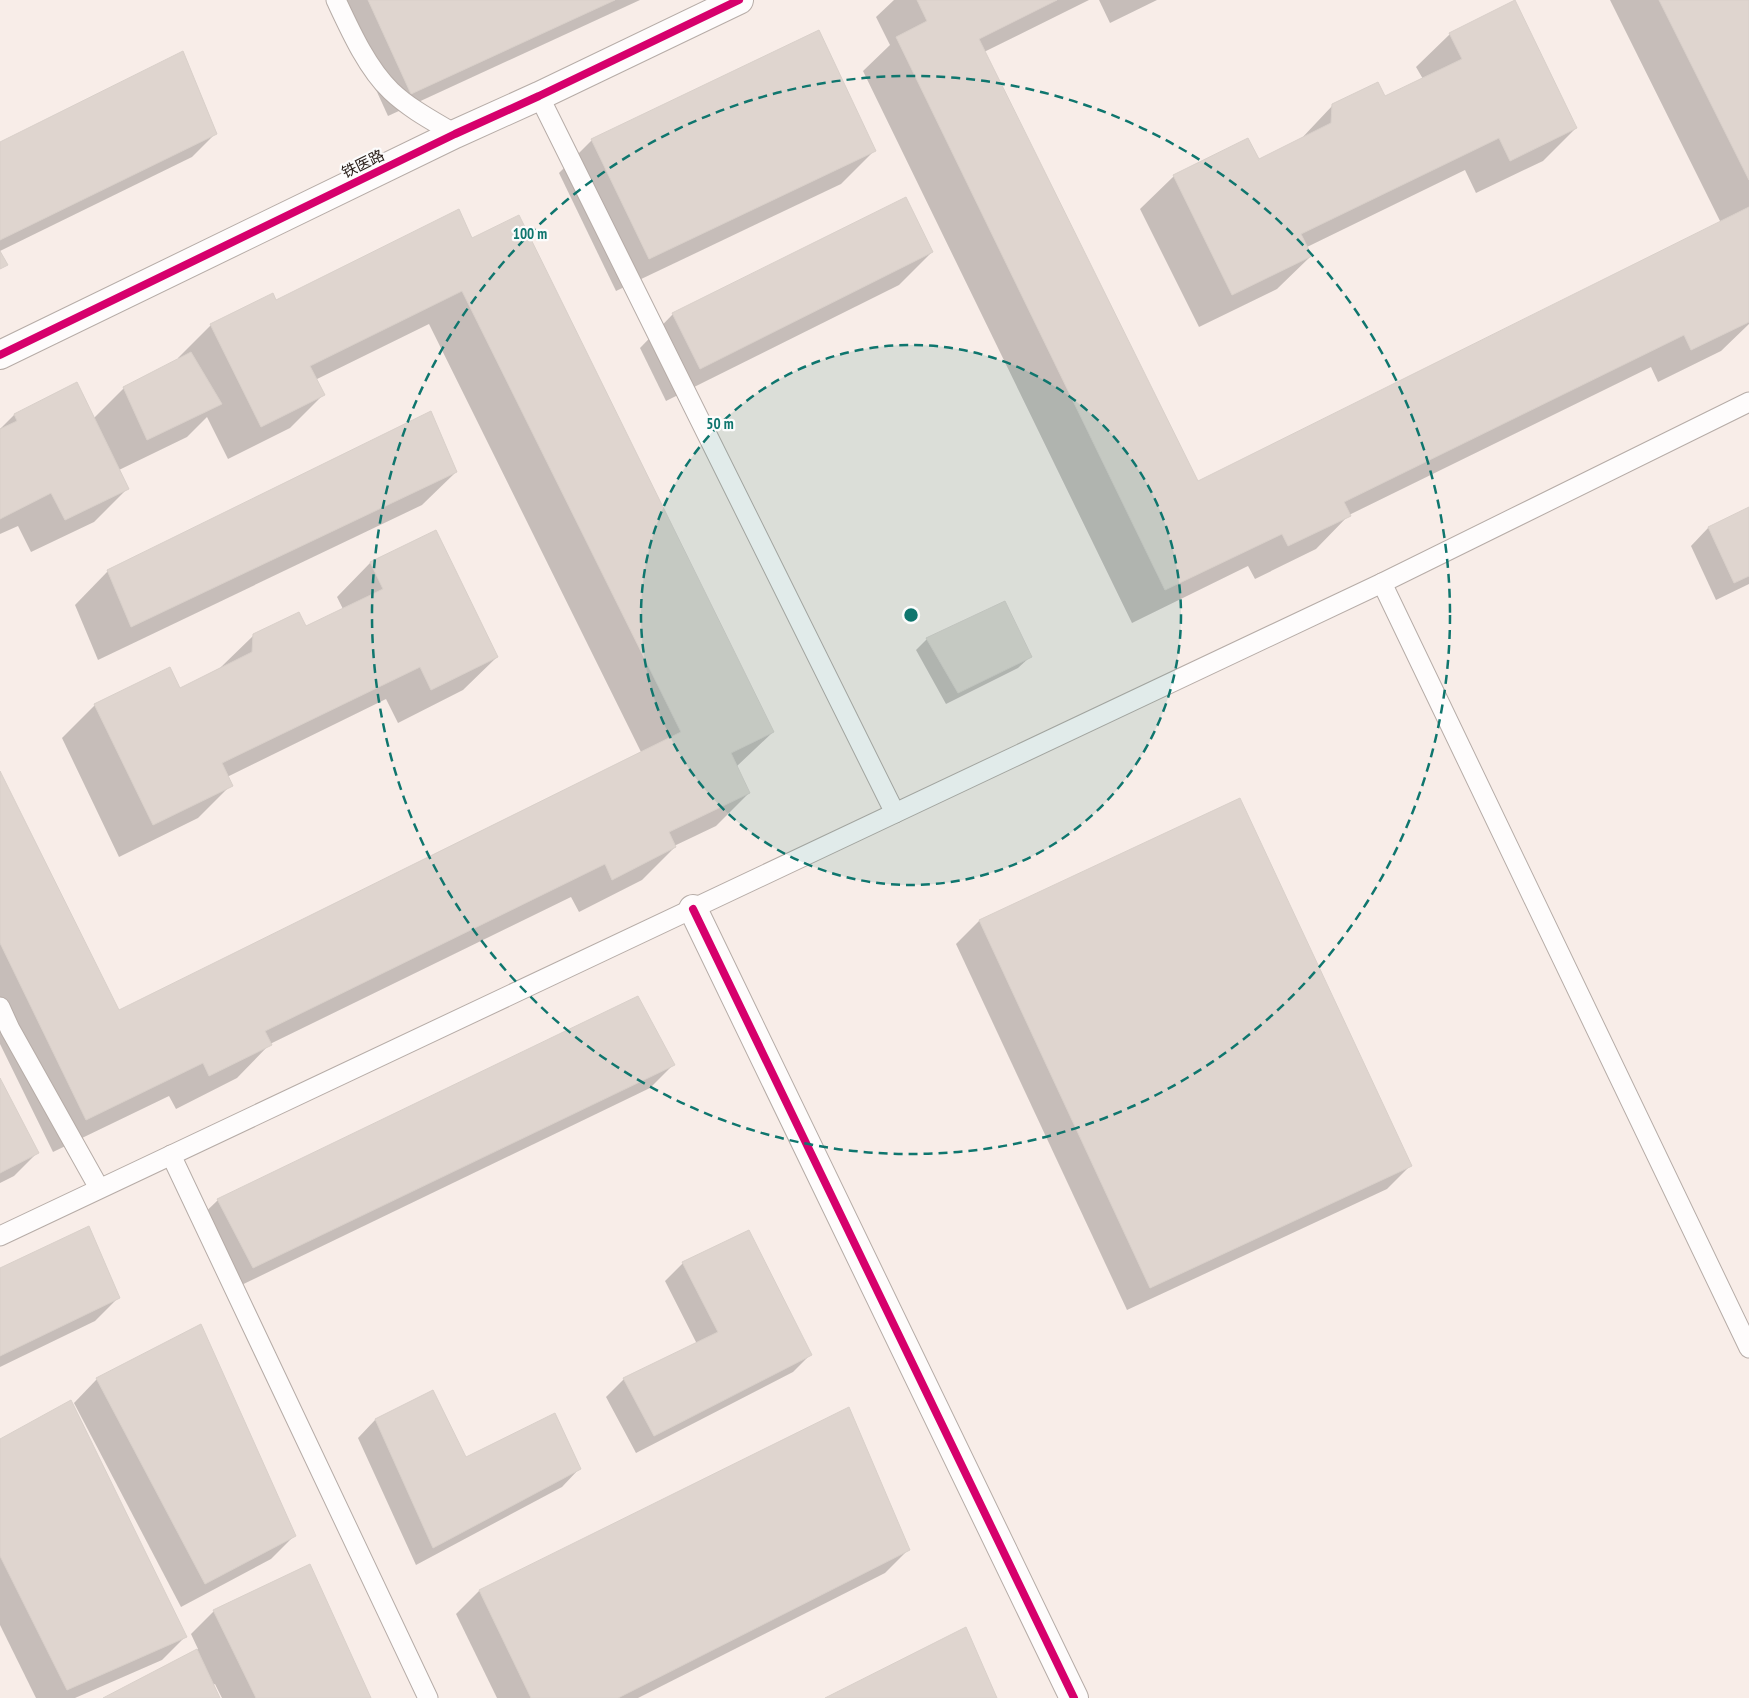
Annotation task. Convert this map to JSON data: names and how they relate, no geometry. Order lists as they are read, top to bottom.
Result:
{
  "streets": {
    "street": ["铁医路"]
  },
  "rings": ["100 m", "50 m"]
}
